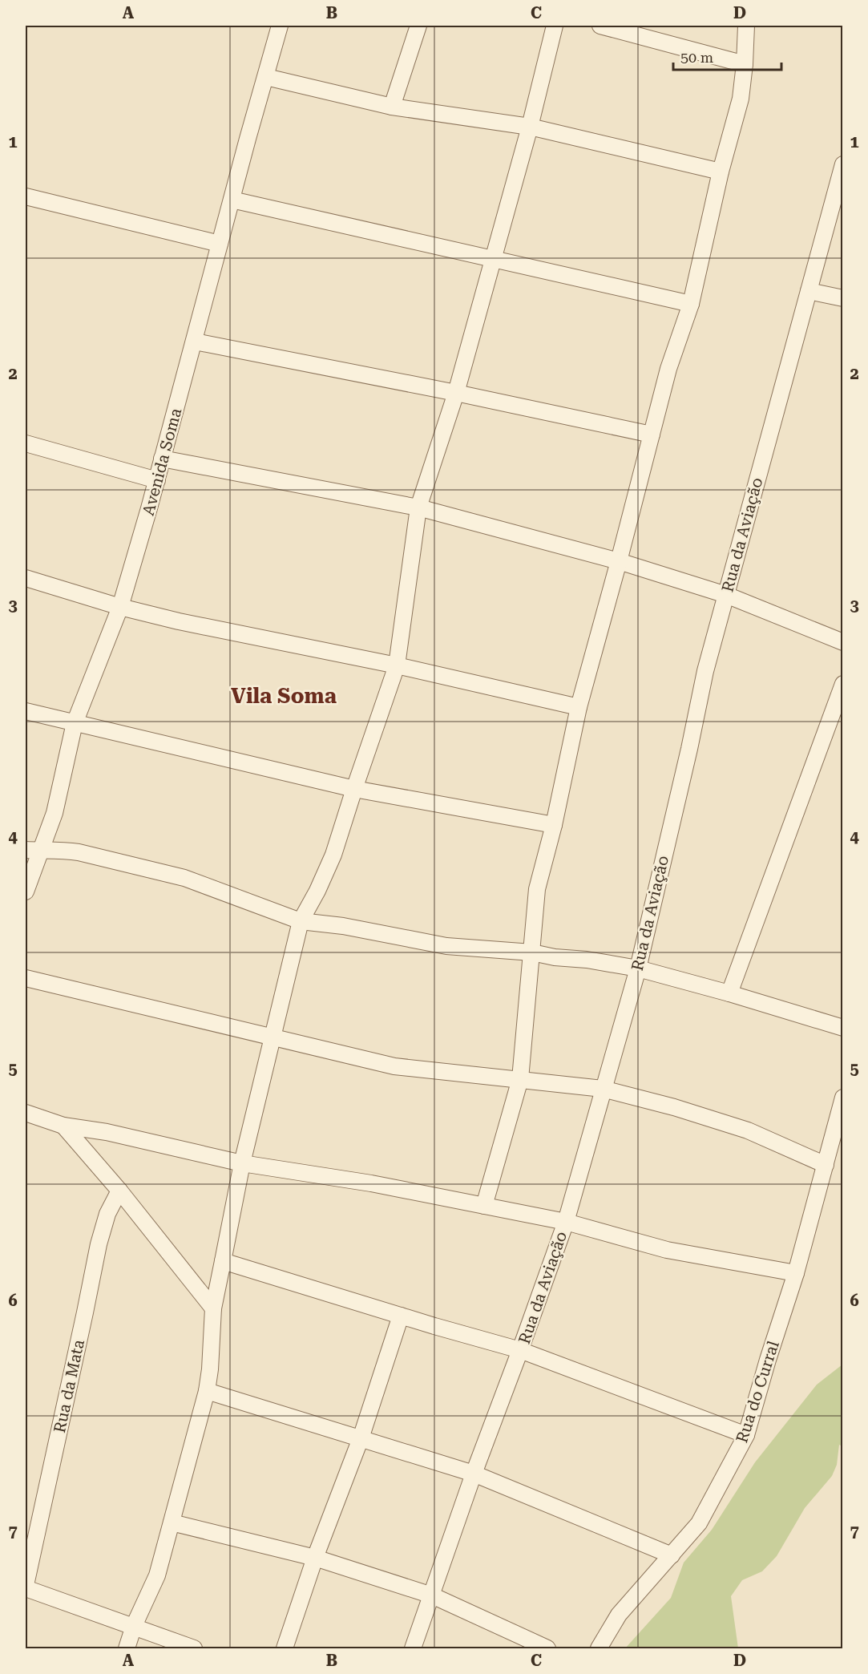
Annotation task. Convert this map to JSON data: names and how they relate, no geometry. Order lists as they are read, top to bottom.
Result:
{
  "streets": {
    "street": [
      "Avenida Soma",
      "Rua da Aviação",
      "Rua da Mata",
      "Rua do Curral"
    ]
  },
  "districts": ["Vila Soma"],
  "scale_bar": "50 m",
  "grid": {
    "columns": [
      "A",
      "B",
      "C",
      "D"
    ],
    "rows": [
      "1",
      "2",
      "3",
      "4",
      "5",
      "6",
      "7"
    ]
  }
}
